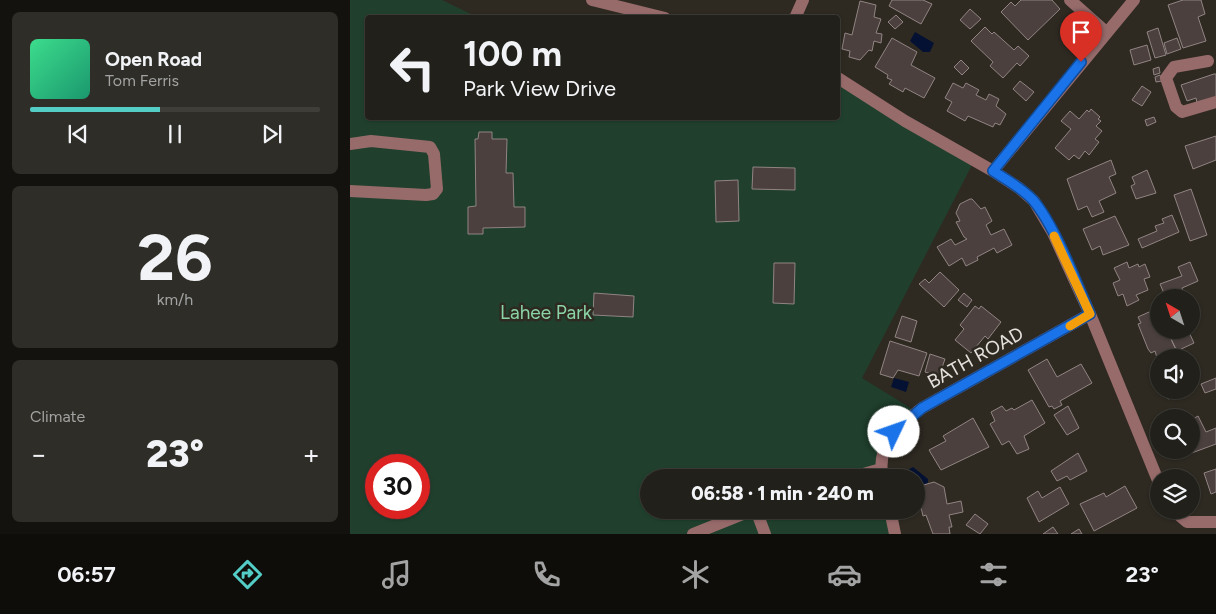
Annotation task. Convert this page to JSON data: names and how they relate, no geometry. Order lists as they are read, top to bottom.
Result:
{
  "streets": {
    "street": ["BATH ROAD"]
  },
  "parks": ["Lahee Park"],
  "north": "top left",
  "page": {
    "turn": ["100 m", "Park View Drive"],
    "song": ["Open Road", "Tom Ferris"],
    "tile": [
      ["26", "km/h"],
      "Climate"
    ],
    "heat": ["−", "23°", "+"],
    "limit": "30",
    "trip": "06:58 · 1 min · 240 m",
    "tabs": ["06:57", "23°"]
  }
}
